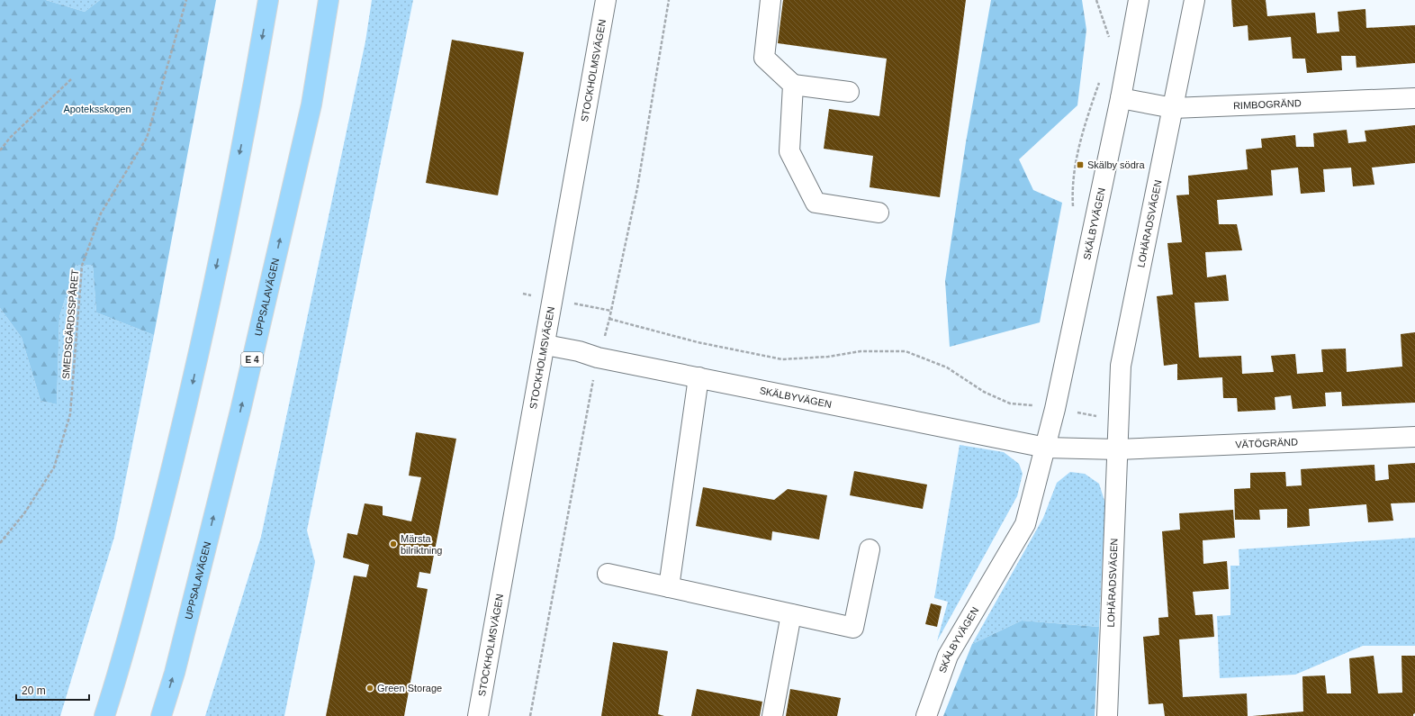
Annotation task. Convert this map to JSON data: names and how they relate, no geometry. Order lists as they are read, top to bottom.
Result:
{
  "streets": {
    "highway": ["UPPSALAVÄGEN", "E 4"],
    "street": [
      "STOCKHOLMSVÄGEN",
      "RIMBOGRÄND",
      "SKÄLBYVÄGEN",
      "LOHÄRADSVÄGEN",
      "VÄTÖGRÄND"
    ],
    "path": ["SMEDSGÄRDSSPÅRET"]
  },
  "crossings": [
    ["STOCKHOLMSVÄGEN", "SKÄLBYVÄGEN"],
    ["RIMBOGRÄND", "SKÄLBYVÄGEN"],
    ["RIMBOGRÄND", "LOHÄRADSVÄGEN"],
    ["LOHÄRADSVÄGEN", "VÄTÖGRÄND"]
  ],
  "parks": ["Apoteksskogen"],
  "places": {
    "transit": ["Skälby södra"],
    "other": ["Märsta bilriktning", "Green Storage"]
  },
  "scale_bar": "20 m"
}
